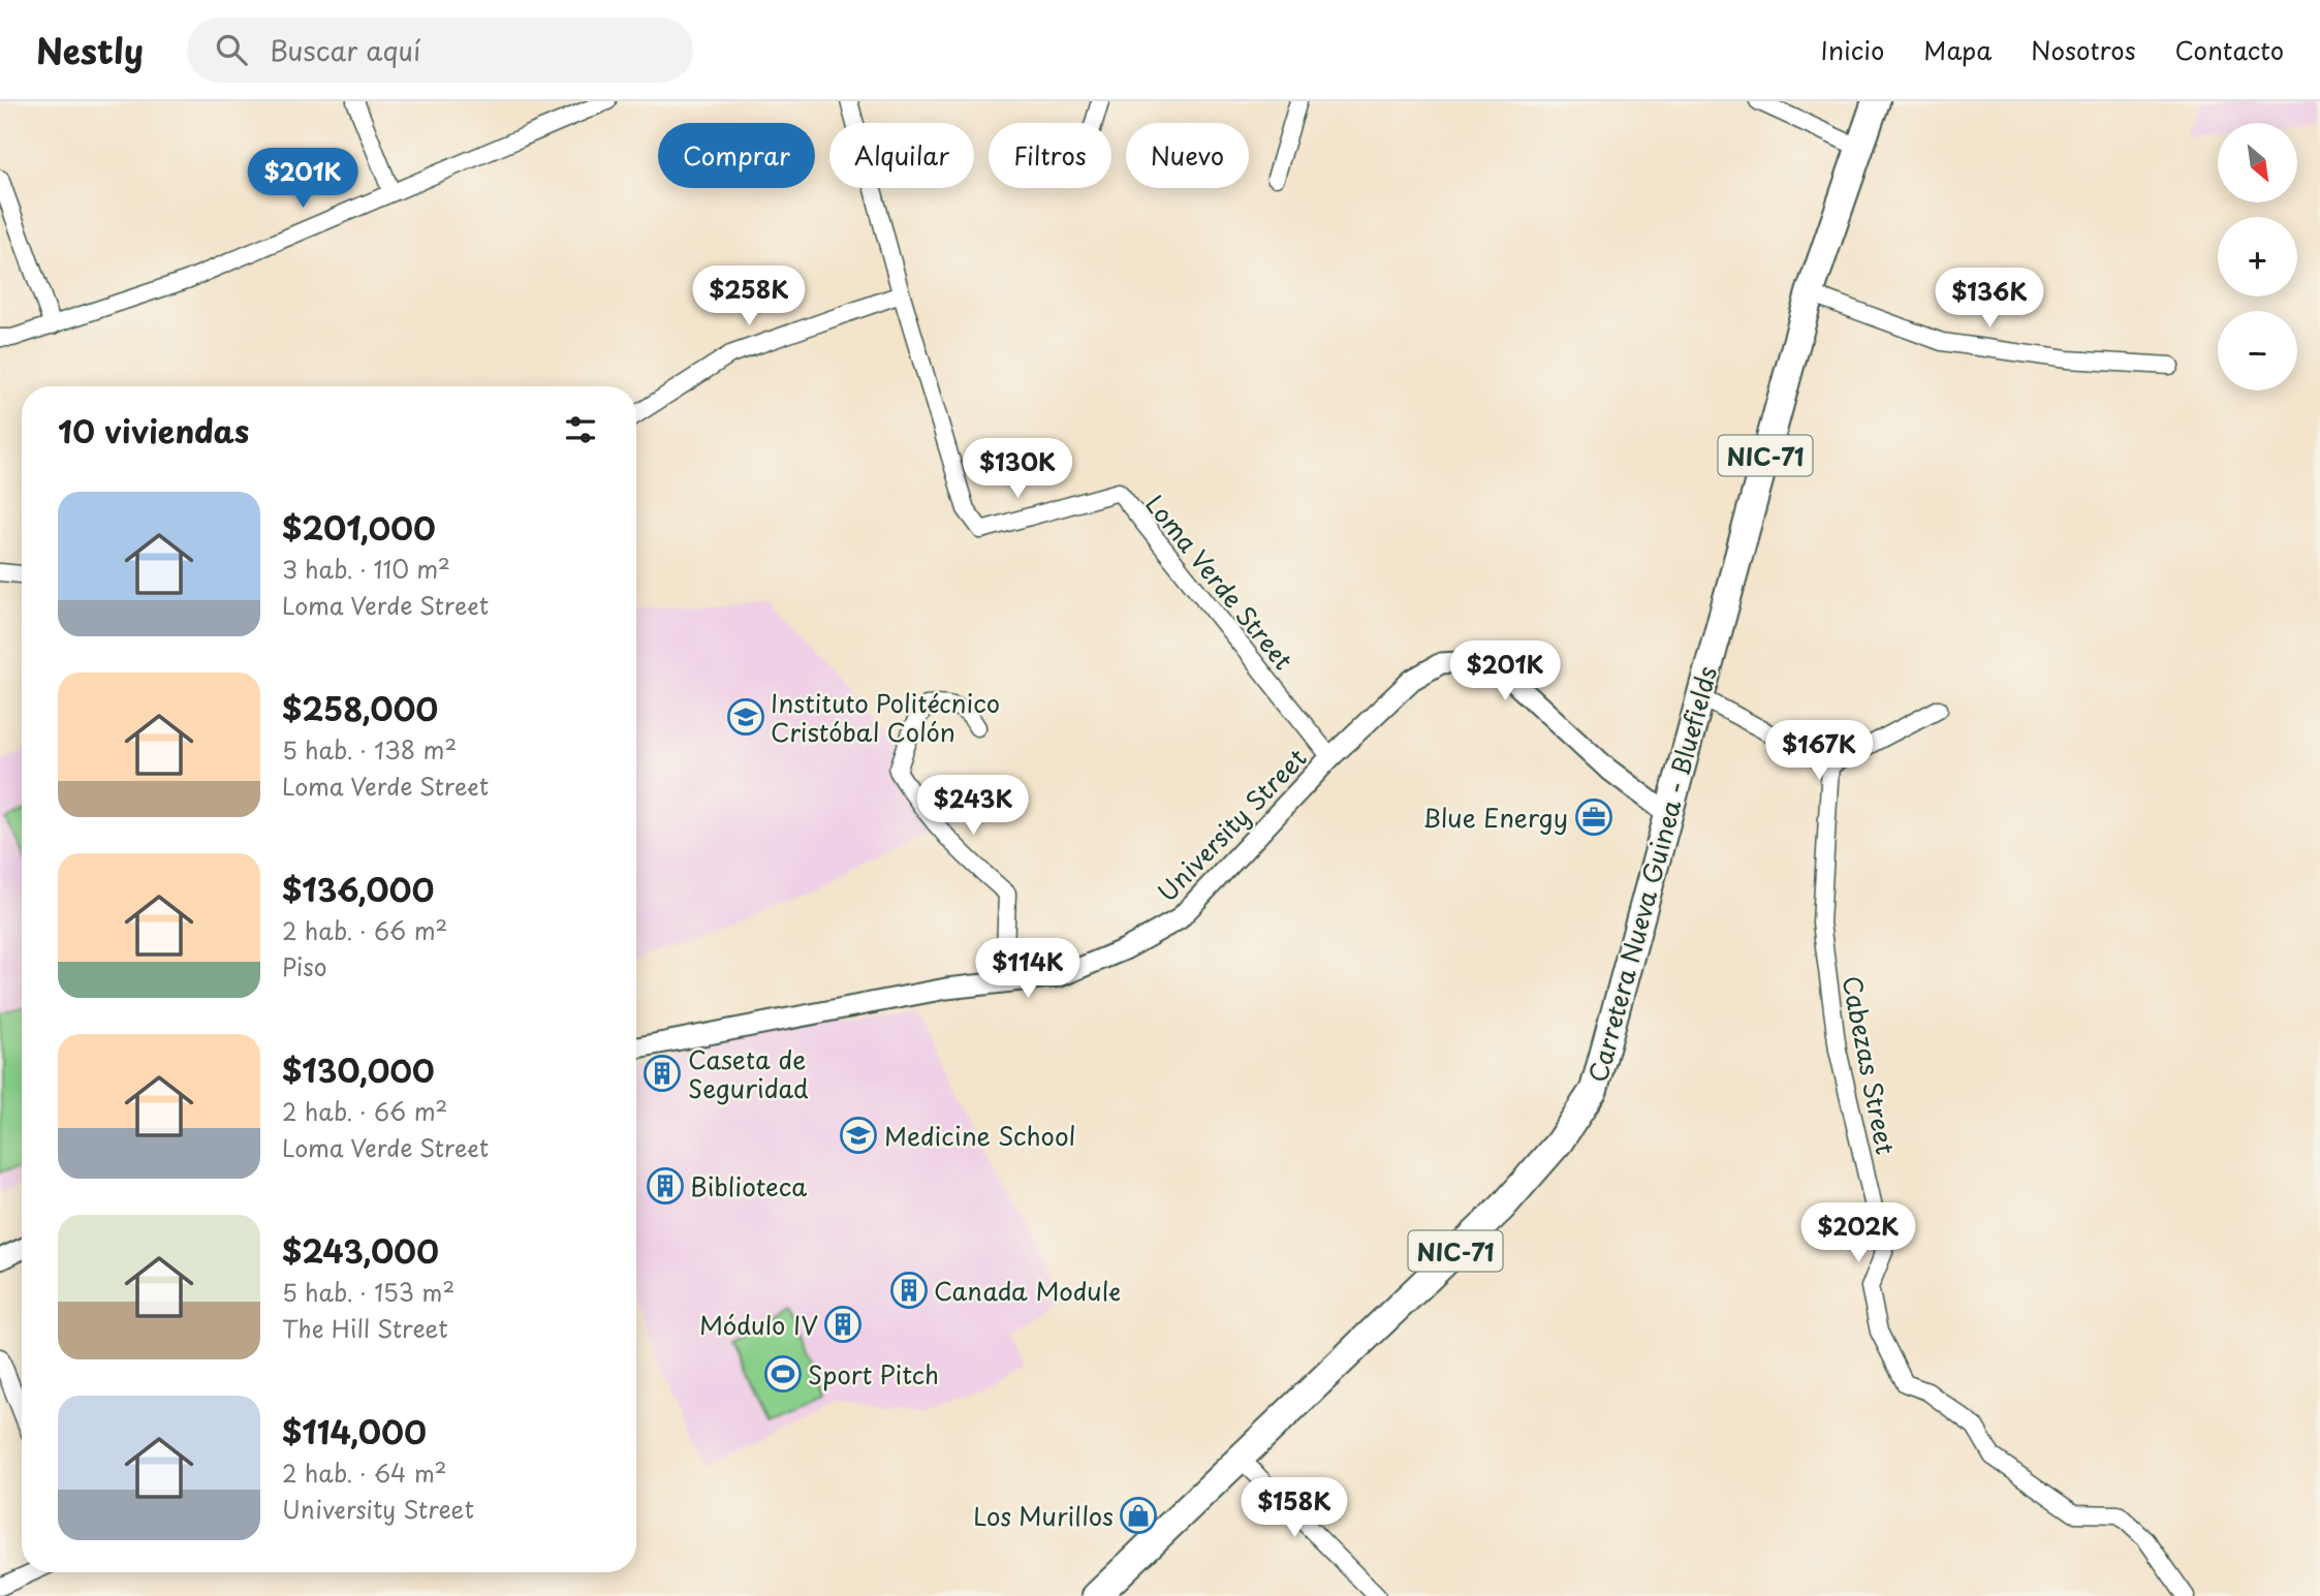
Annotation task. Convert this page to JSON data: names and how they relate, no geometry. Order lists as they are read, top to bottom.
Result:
{
  "streets": {
    "highway": ["NIC-71", "Carretera Nueva Guinea - Bluefields"],
    "street": ["Loma Verde Street", "University Street", "Cabezas Street"]
  },
  "crossings": [
    ["Loma Verde Street", "University Street"],
    ["University Street", "Carretera Nueva Guinea - Bluefields"]
  ],
  "places": {
    "school or university": ["Instituto Politécnico Cristóbal Colón", "Medicine School"],
    "office": ["Blue Energy"],
    "building": [
      "Caseta de Seguridad",
      "Biblioteca",
      "Canada Module",
      "Módulo IV"
    ],
    "sports": ["Sport Pitch"],
    "shop": ["Los Murillos"]
  },
  "north": "bottom right",
  "page": {
    "header": "Nestly",
    "search": "Buscar aquí",
    "nav": [
      "Inicio",
      "Mapa",
      "Nosotros",
      "Contacto"
    ],
    "map_buttons": ["+", "−"],
    "chip": [
      "Comprar",
      "Alquilar",
      "Filtros",
      "Nuevo"
    ],
    "price": [
      "$201K",
      "$258K",
      "$136K",
      "$130K",
      "$201K",
      "$167K",
      "$243K",
      "$114K",
      "$202K",
      "$158K"
    ],
    "heading": "10 viviendas",
    "list": [
      {
        "name": "$201,000",
        "note": "3 hab. · 110 m² · Loma Verde Street"
      },
      {
        "name": "$258,000",
        "note": "5 hab. · 138 m² · Loma Verde Street"
      },
      {
        "name": "$136,000",
        "note": "2 hab. · 66 m² · Piso"
      },
      {
        "name": "$130,000",
        "note": "2 hab. · 66 m² · Loma Verde Street"
      },
      {
        "name": "$243,000",
        "note": "5 hab. · 153 m² · The Hill Street"
      },
      {
        "name": "$114,000",
        "note": "2 hab. · 64 m² · University Street"
      }
    ]
  }
}
